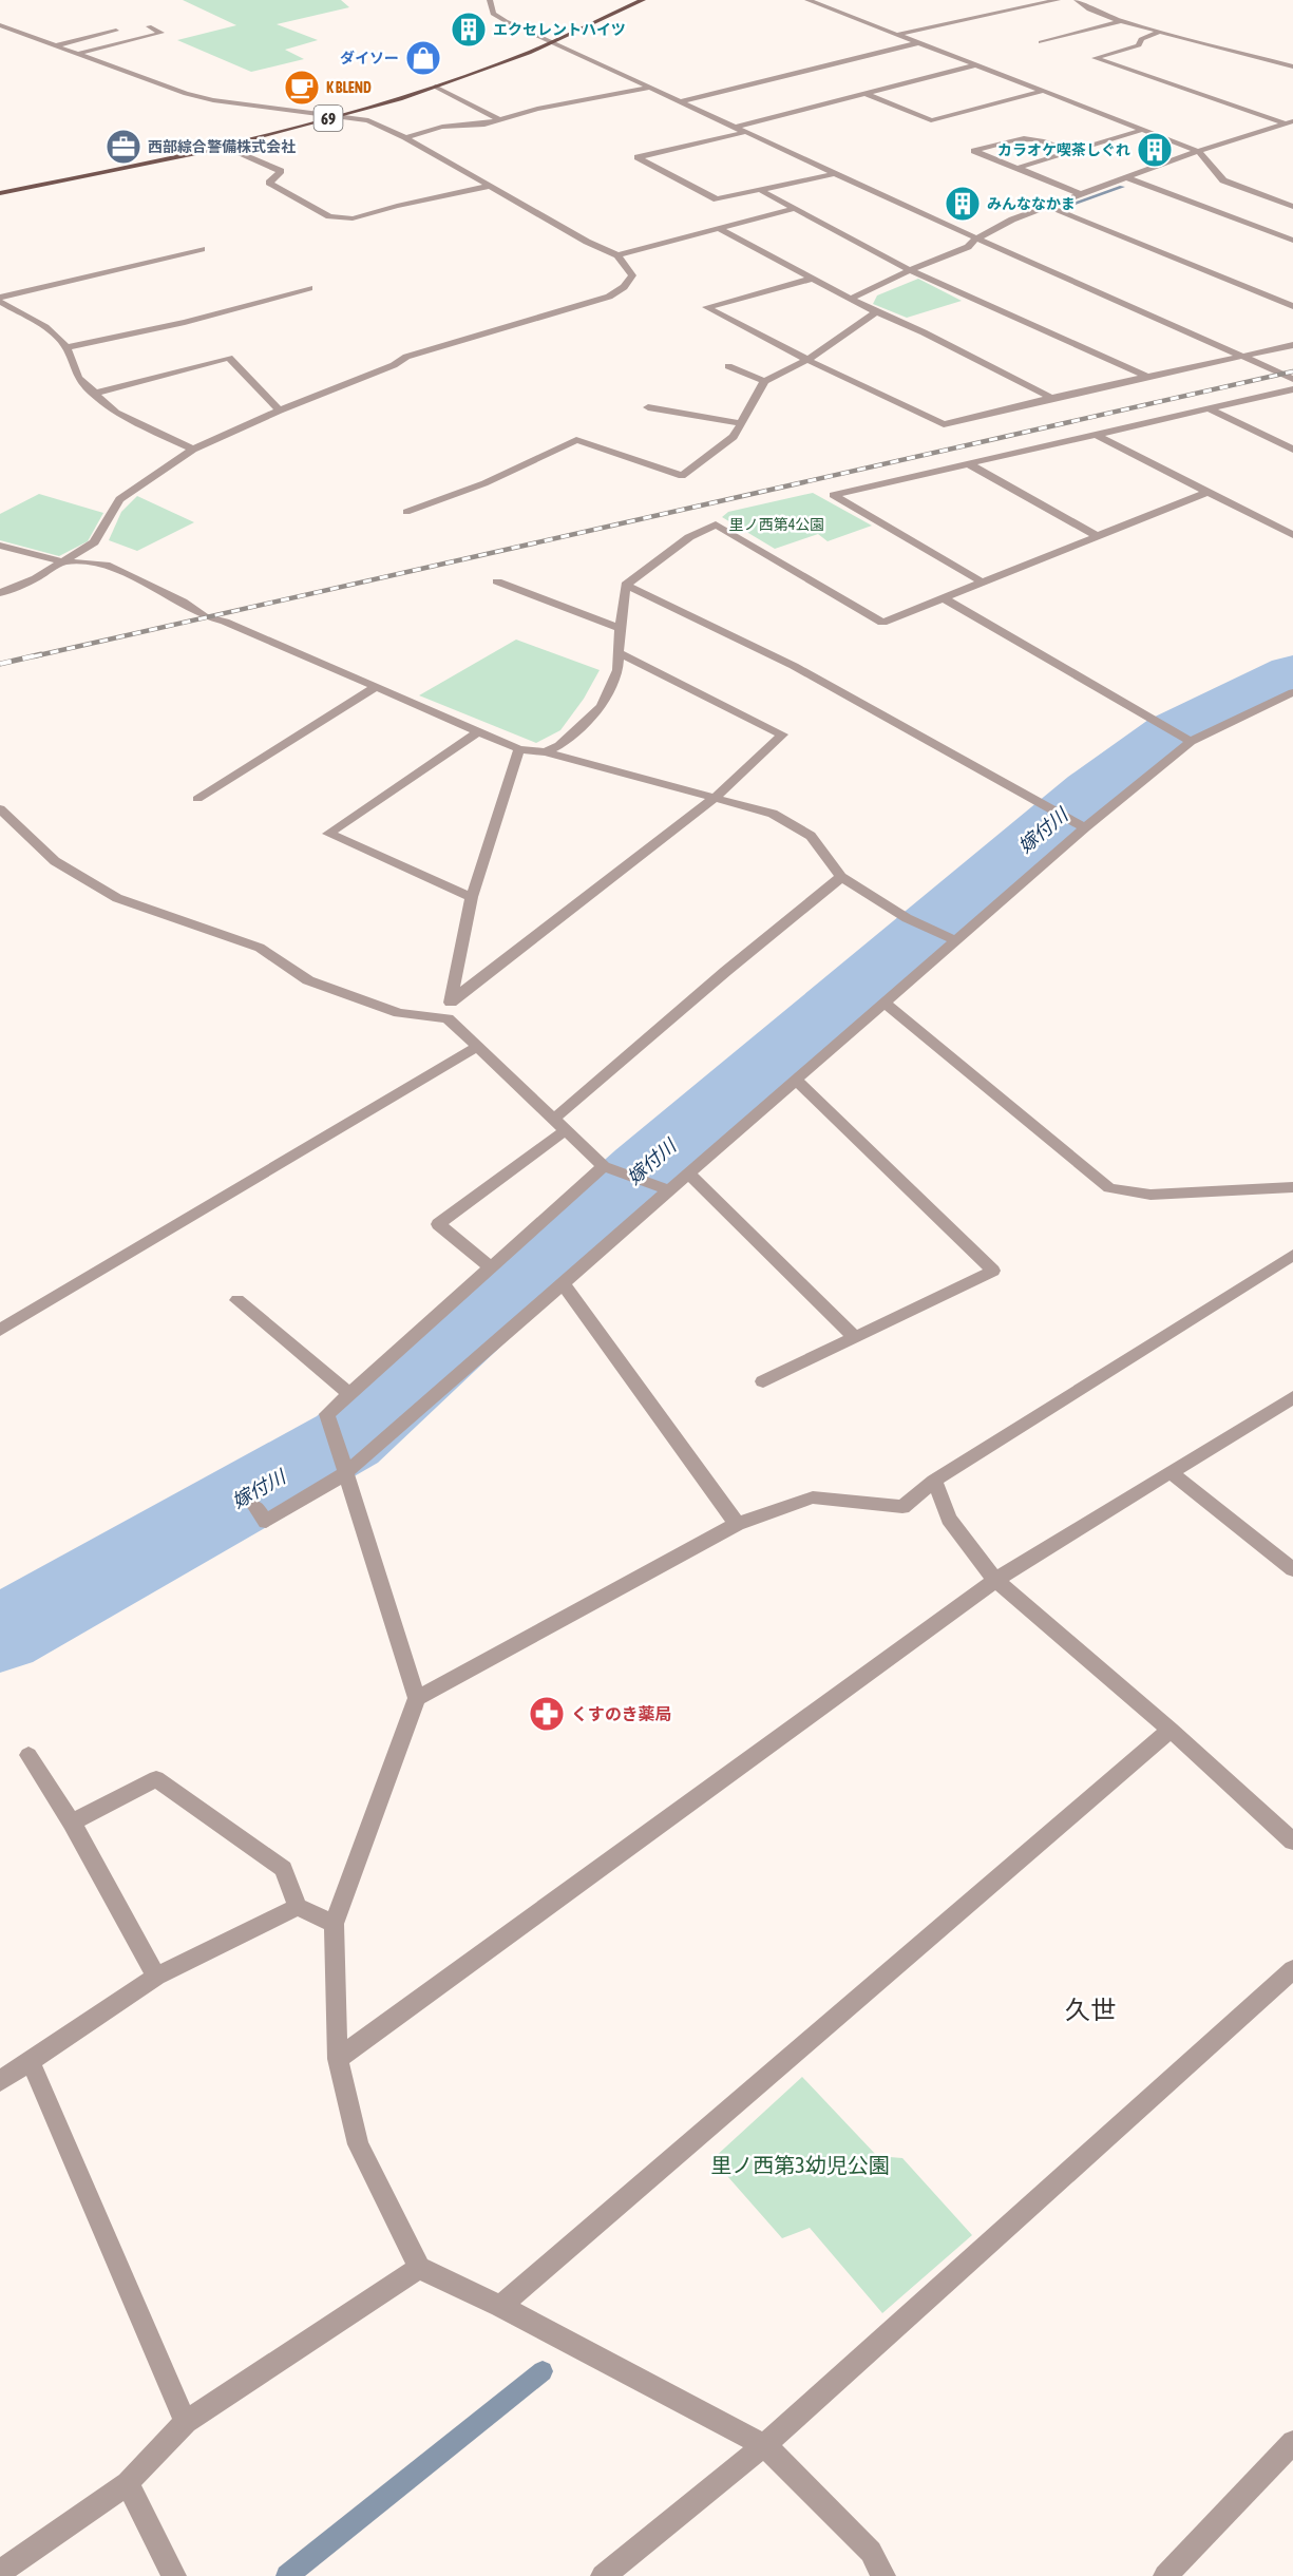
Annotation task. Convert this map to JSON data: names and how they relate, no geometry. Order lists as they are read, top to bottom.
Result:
{
  "streets": {
    "main road": ["69"]
  },
  "districts": ["久世"],
  "water": ["嫁付川"],
  "parks": ["里ノ西第4公園", "里ノ西第3幼児公園"],
  "places": {
    "building": ["エクセレントハイツ", "カラオケ喫茶しぐれ", "みんななかま"],
    "shop": ["ダイソー"],
    "cafe": ["K BLEND"],
    "office": ["西部綜合警備株式会社"],
    "pharmacy": ["くすのき薬局"]
  }
}
